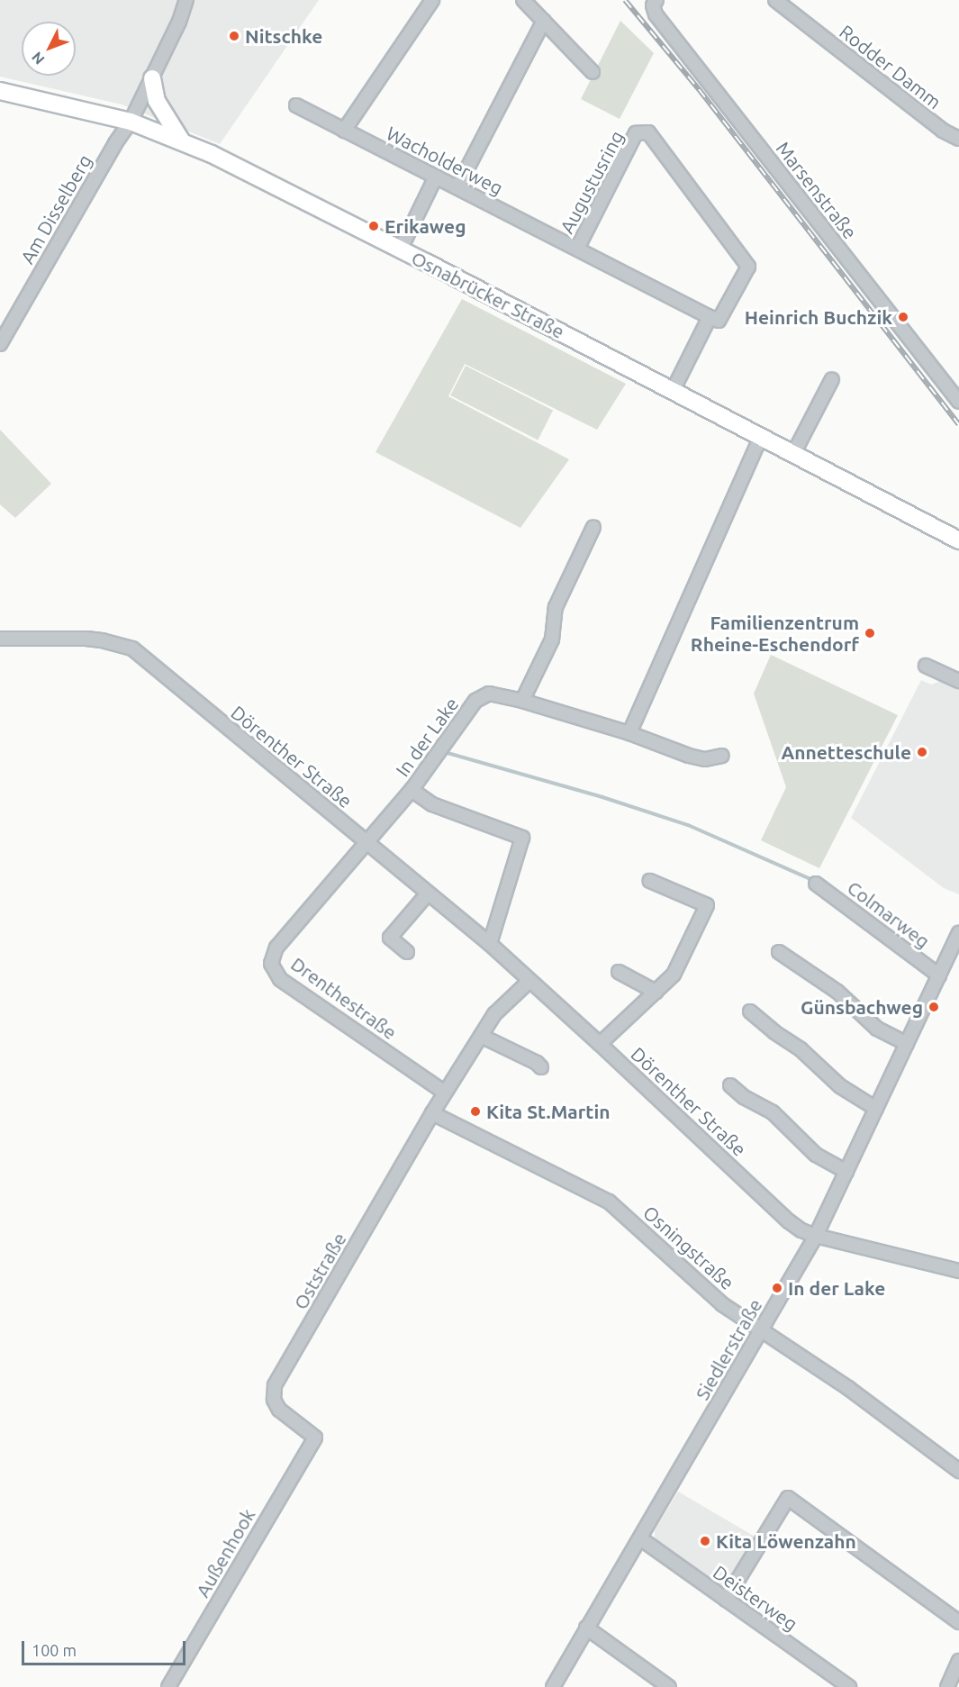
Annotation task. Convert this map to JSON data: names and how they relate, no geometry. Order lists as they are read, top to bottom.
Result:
{
  "streets": {
    "main road": ["Osnabrücker Straße"],
    "street": [
      "Rodder Damm",
      "Wacholderweg",
      "Augustusring",
      "Marsenstraße",
      "Am Disselberg",
      "In der Lake",
      "Dörenther Straße",
      "Colmarweg",
      "Drenthestraße",
      "Osningstraße",
      "Oststraße",
      "Siedlerstraße",
      "Außenhook",
      "Deisterweg"
    ]
  },
  "crossings": [
    ["Wacholderweg", "Augustusring"],
    ["Augustusring", "Osnabrücker Straße"],
    ["Am Disselberg", "Osnabrücker Straße"],
    ["In der Lake", "Dörenther Straße"],
    ["In der Lake", "Drenthestraße"],
    ["Dörenther Straße", "Drenthestraße"],
    ["Dörenther Straße", "Siedlerstraße"],
    ["Colmarweg", "Siedlerstraße"],
    ["Osningstraße", "Oststraße"],
    ["Osningstraße", "Siedlerstraße"],
    ["Oststraße", "Außenhook"],
    ["Siedlerstraße", "Deisterweg"]
  ],
  "places": [
    "Nitschke",
    "Erikaweg",
    "Heinrich Buchzik",
    "Familienzentrum Rheine-Eschendorf",
    "Annetteschule",
    "Günsbachweg",
    "Kita St.Martin",
    "In der Lake",
    "Kita Löwenzahn"
  ],
  "scale_bar": "100 m",
  "north": "bottom left"
}
